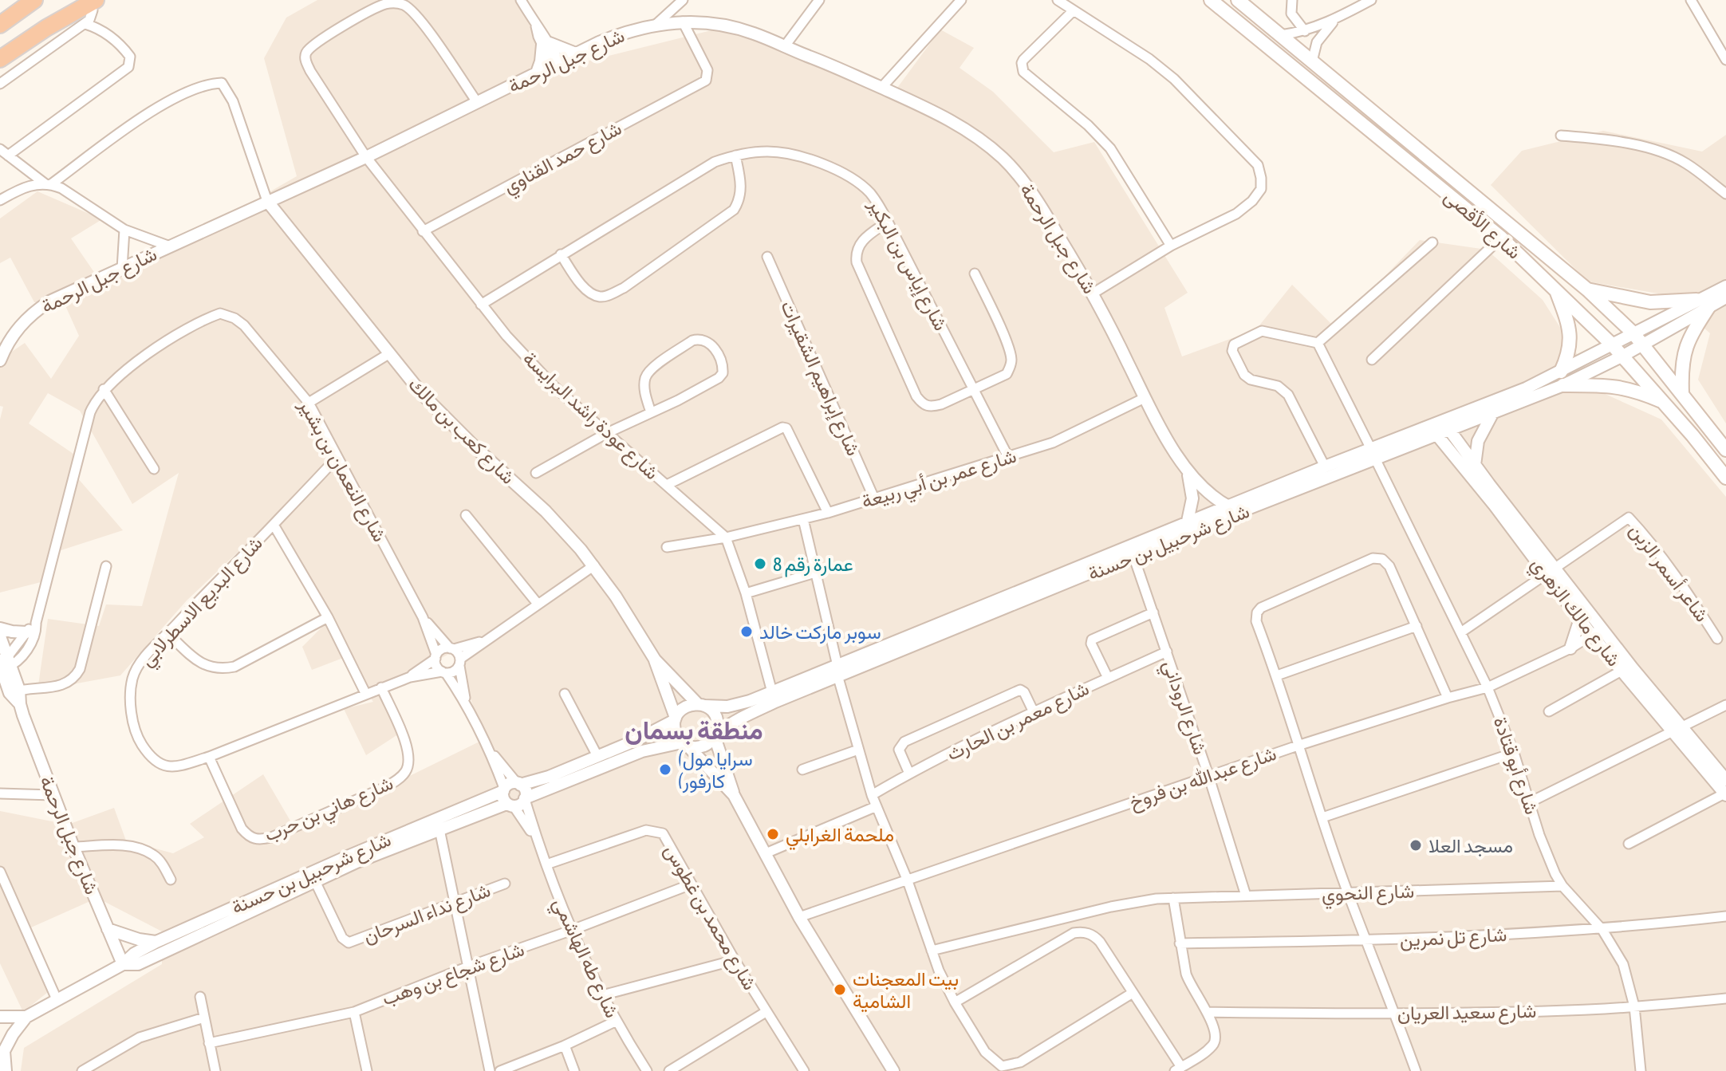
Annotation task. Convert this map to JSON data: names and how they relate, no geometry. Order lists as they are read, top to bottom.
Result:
{
  "streets": {
    "main road": ["شارع الأقصى"],
    "street": [
      "شارع جبل الرحمة",
      "شارع حمد القناوي",
      "شارع إياس بن البكير",
      "شارع إبراهيم الشقيرات",
      "شارع عودة راشد البرايسة",
      "شارع كعب بن مالك",
      "شارع النعمان بن بشير",
      "شارع عمر بن أبي ربيعة",
      "شارع شرحبيل بن حسنة",
      "شاعر أسمر الزبن",
      "شارع البديع الاسطرلابي",
      "شارع مالك الزهري",
      "شارع الروداني",
      "شارع معمر بن الحارث",
      "شارع أبو قتادة",
      "شارع عبدالله بن فروخ",
      "شارع هاني بن حرب",
      "شارع النحوي",
      "شارع نداء السرحان",
      "شارع محمد بن غطوس",
      "شارع تل نمرين",
      "شارع طه الهاشمي",
      "شارع شجاع بن وهب",
      "شارع سعيد العريان"
    ]
  },
  "crossings": [
    ["شارع جبل الرحمة", "شارع حمد القناوي"],
    ["شارع جبل الرحمة", "شارع عودة راشد البرايسة"],
    ["شارع جبل الرحمة", "شارع كعب بن مالك"],
    ["شارع جبل الرحمة", "شارع النعمان بن بشير"],
    ["شارع جبل الرحمة", "شارع عمر بن أبي ربيعة"],
    ["شارع جبل الرحمة", "شارع شرحبيل بن حسنة"],
    ["شارع حمد القناوي", "شارع عودة راشد البرايسة"],
    ["شارع الأقصى", "شارع شرحبيل بن حسنة"],
    ["شارع إياس بن البكير", "شارع عودة راشد البرايسة"],
    ["شارع إياس بن البكير", "شارع عمر بن أبي ربيعة"],
    ["شارع إبراهيم الشقيرات", "شارع عمر بن أبي ربيعة"],
    ["شارع عودة راشد البرايسة", "شارع عمر بن أبي ربيعة"],
    ["شارع عودة راشد البرايسة", "شارع شرحبيل بن حسنة"],
    ["شارع كعب بن مالك", "شارع شرحبيل بن حسنة"],
    ["شارع النعمان بن بشير", "شارع البديع الاسطرلابي"],
    ["شارع شرحبيل بن حسنة", "شارع مالك الزهري"],
    ["شارع شرحبيل بن حسنة", "شارع الروداني"],
    ["شارع شرحبيل بن حسنة", "شارع أبو قتادة"],
    ["شارع شرحبيل بن حسنة", "شارع نداء السرحان"],
    ["شارع شرحبيل بن حسنة", "شارع طه الهاشمي"],
    ["شاعر أسمر الزبن", "شارع مالك الزهري"],
    ["شارع البديع الاسطرلابي", "شارع هاني بن حرب"],
    ["شارع مالك الزهري", "شارع عبدالله بن فروخ"],
    ["شارع الروداني", "شارع معمر بن الحارث"],
    ["شارع الروداني", "شارع عبدالله بن فروخ"],
    ["شارع الروداني", "شارع النحوي"],
    ["شارع أبو قتادة", "شارع عبدالله بن فروخ"],
    ["شارع أبو قتادة", "شارع النحوي"],
    ["شارع أبو قتادة", "شارع تل نمرين"],
    ["شارع أبو قتادة", "شارع سعيد العريان"],
    ["شارع محمد بن غطوس", "شارع طه الهاشمي"],
    ["شارع محمد بن غطوس", "شارع شجاع بن وهب"],
    ["شارع طه الهاشمي", "شارع شجاع بن وهب"]
  ],
  "districts": ["منطقة بسمان"],
  "places": [
    "عمارة رقم 8",
    "سوبر ماركت خالد",
    "(سرايا مول (كارفور",
    "ملحمة الغرابلي",
    "مسجد العلا",
    "بيت المعجنات الشامية"
  ]
}
